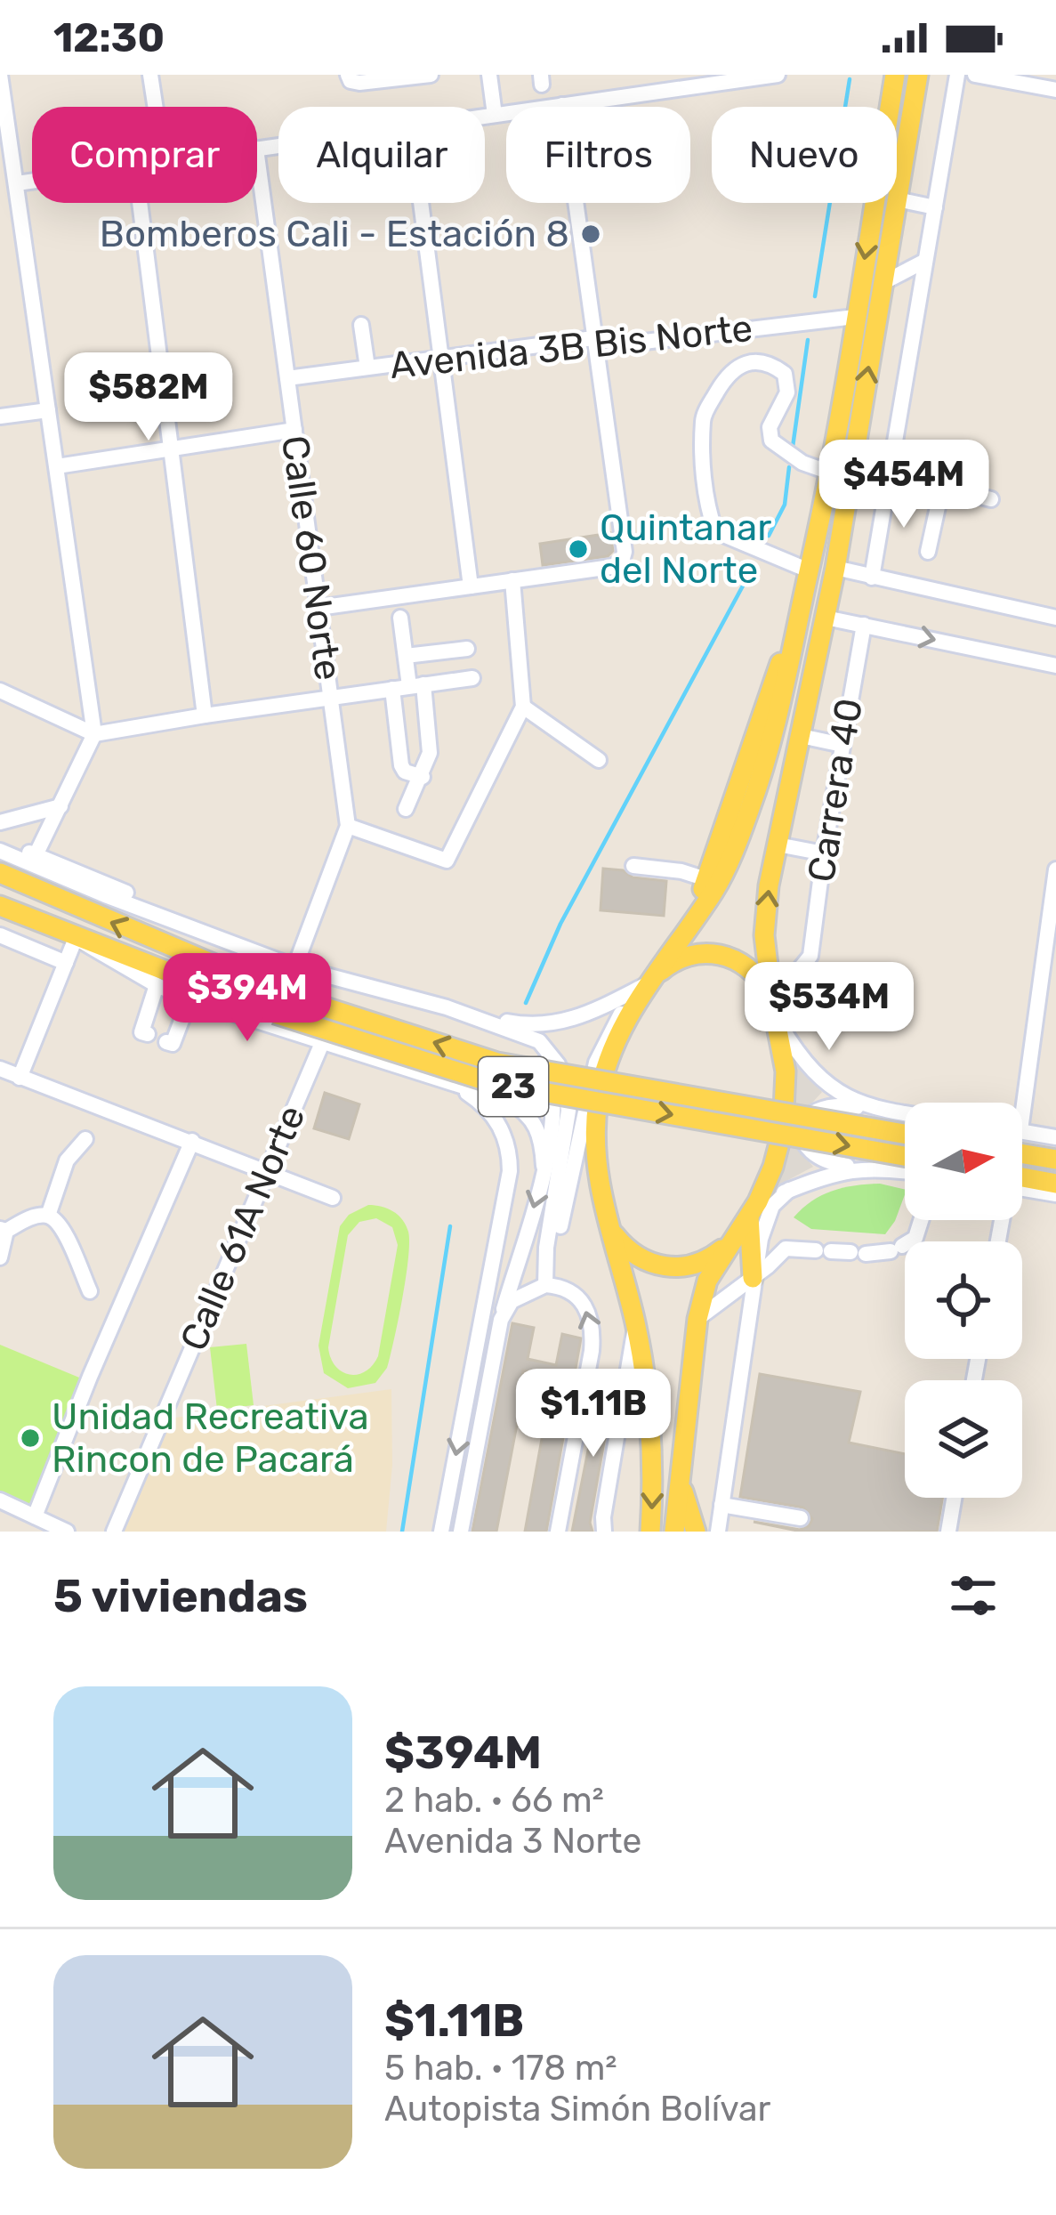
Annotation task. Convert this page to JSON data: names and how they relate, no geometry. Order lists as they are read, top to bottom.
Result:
{
  "streets": {
    "main road": ["23"],
    "street": [
      "Avenida 3B Bis Norte",
      "Calle 60 Norte",
      "Carrera 40",
      "Calle 61A Norte"
    ]
  },
  "crossings": [
    ["Avenida 3B Bis Norte", "Calle 60 Norte"]
  ],
  "places": ["Bomberos Cali - Estación 8", "Quintanar del Norte", "Unidad Recreativa Rincon de Pacará"],
  "north": "right",
  "page": {
    "status": "12:30",
    "chip": [
      "Comprar",
      "Alquilar",
      "Filtros",
      "Nuevo"
    ],
    "price": [
      "$582M",
      "$454M",
      "$394M",
      "$534M",
      "$1.11B"
    ],
    "heading": "5 viviendas",
    "list": [
      {
        "name": "$394M",
        "note": "2 hab. · 66 m² · Avenida 3 Norte"
      },
      {
        "name": "$1.11B",
        "note": "5 hab. · 178 m² · Autopista Simón Bolívar"
      }
    ]
  }
}
